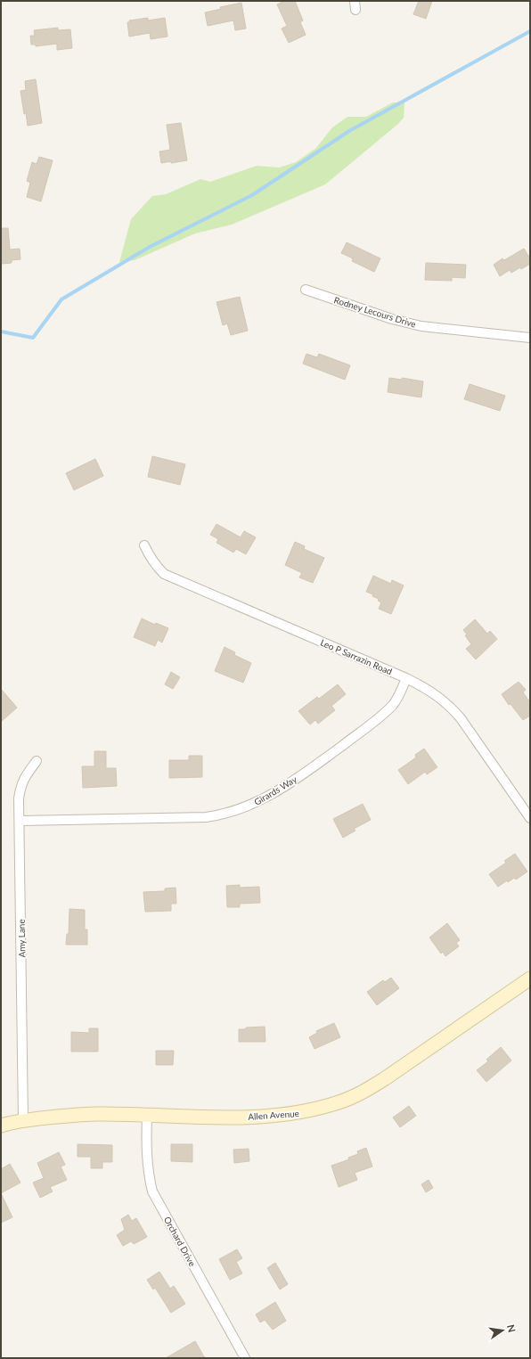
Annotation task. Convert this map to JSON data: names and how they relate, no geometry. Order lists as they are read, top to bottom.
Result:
{
  "streets": {
    "street": [
      "Rodney Lecours Drive",
      "Leo P Sarrazin Road",
      "Girards Way",
      "Amy Lane",
      "Allen Avenue",
      "Orchard Drive"
    ]
  },
  "crossings": [
    ["Leo P Sarrazin Road", "Girards Way"],
    ["Girards Way", "Amy Lane"],
    ["Amy Lane", "Allen Avenue"],
    ["Allen Avenue", "Orchard Drive"]
  ],
  "north": "right"
}
